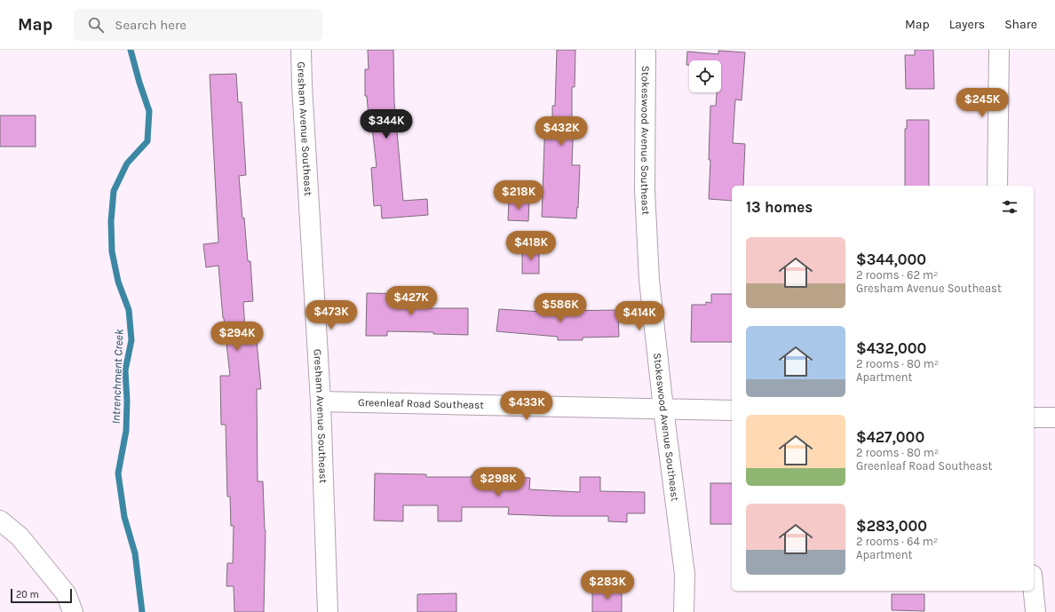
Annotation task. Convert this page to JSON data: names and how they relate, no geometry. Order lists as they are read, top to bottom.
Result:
{
  "streets": {
    "street": ["Gresham Avenue Southeast", "Stokeswood Avenue Southeast", "Greenleaf Road Southeast"]
  },
  "crossings": [
    ["Gresham Avenue Southeast", "Greenleaf Road Southeast"],
    ["Stokeswood Avenue Southeast", "Greenleaf Road Southeast"]
  ],
  "water": ["Intrenchment Creek"],
  "scale_bar": "20 m",
  "page": {
    "header": "Map",
    "search": "Search here",
    "nav": ["Map", "Layers", "Share"],
    "price": [
      "$245K",
      "$344K",
      "$432K",
      "$218K",
      "$418K",
      "$427K",
      "$586K",
      "$473K",
      "$414K",
      "$294K",
      "$433K",
      "$298K",
      "$283K"
    ],
    "heading": "13 homes",
    "list": [
      {
        "name": "$344,000",
        "note": "2 rooms · 62 m² · Gresham Avenue Southeast"
      },
      {
        "name": "$432,000",
        "note": "2 rooms · 80 m² · Apartment"
      },
      {
        "name": "$427,000",
        "note": "2 rooms · 80 m² · Greenleaf Road Southeast"
      },
      {
        "name": "$283,000",
        "note": "2 rooms · 64 m² · Apartment"
      }
    ],
    "scale": "20 m"
  }
}
